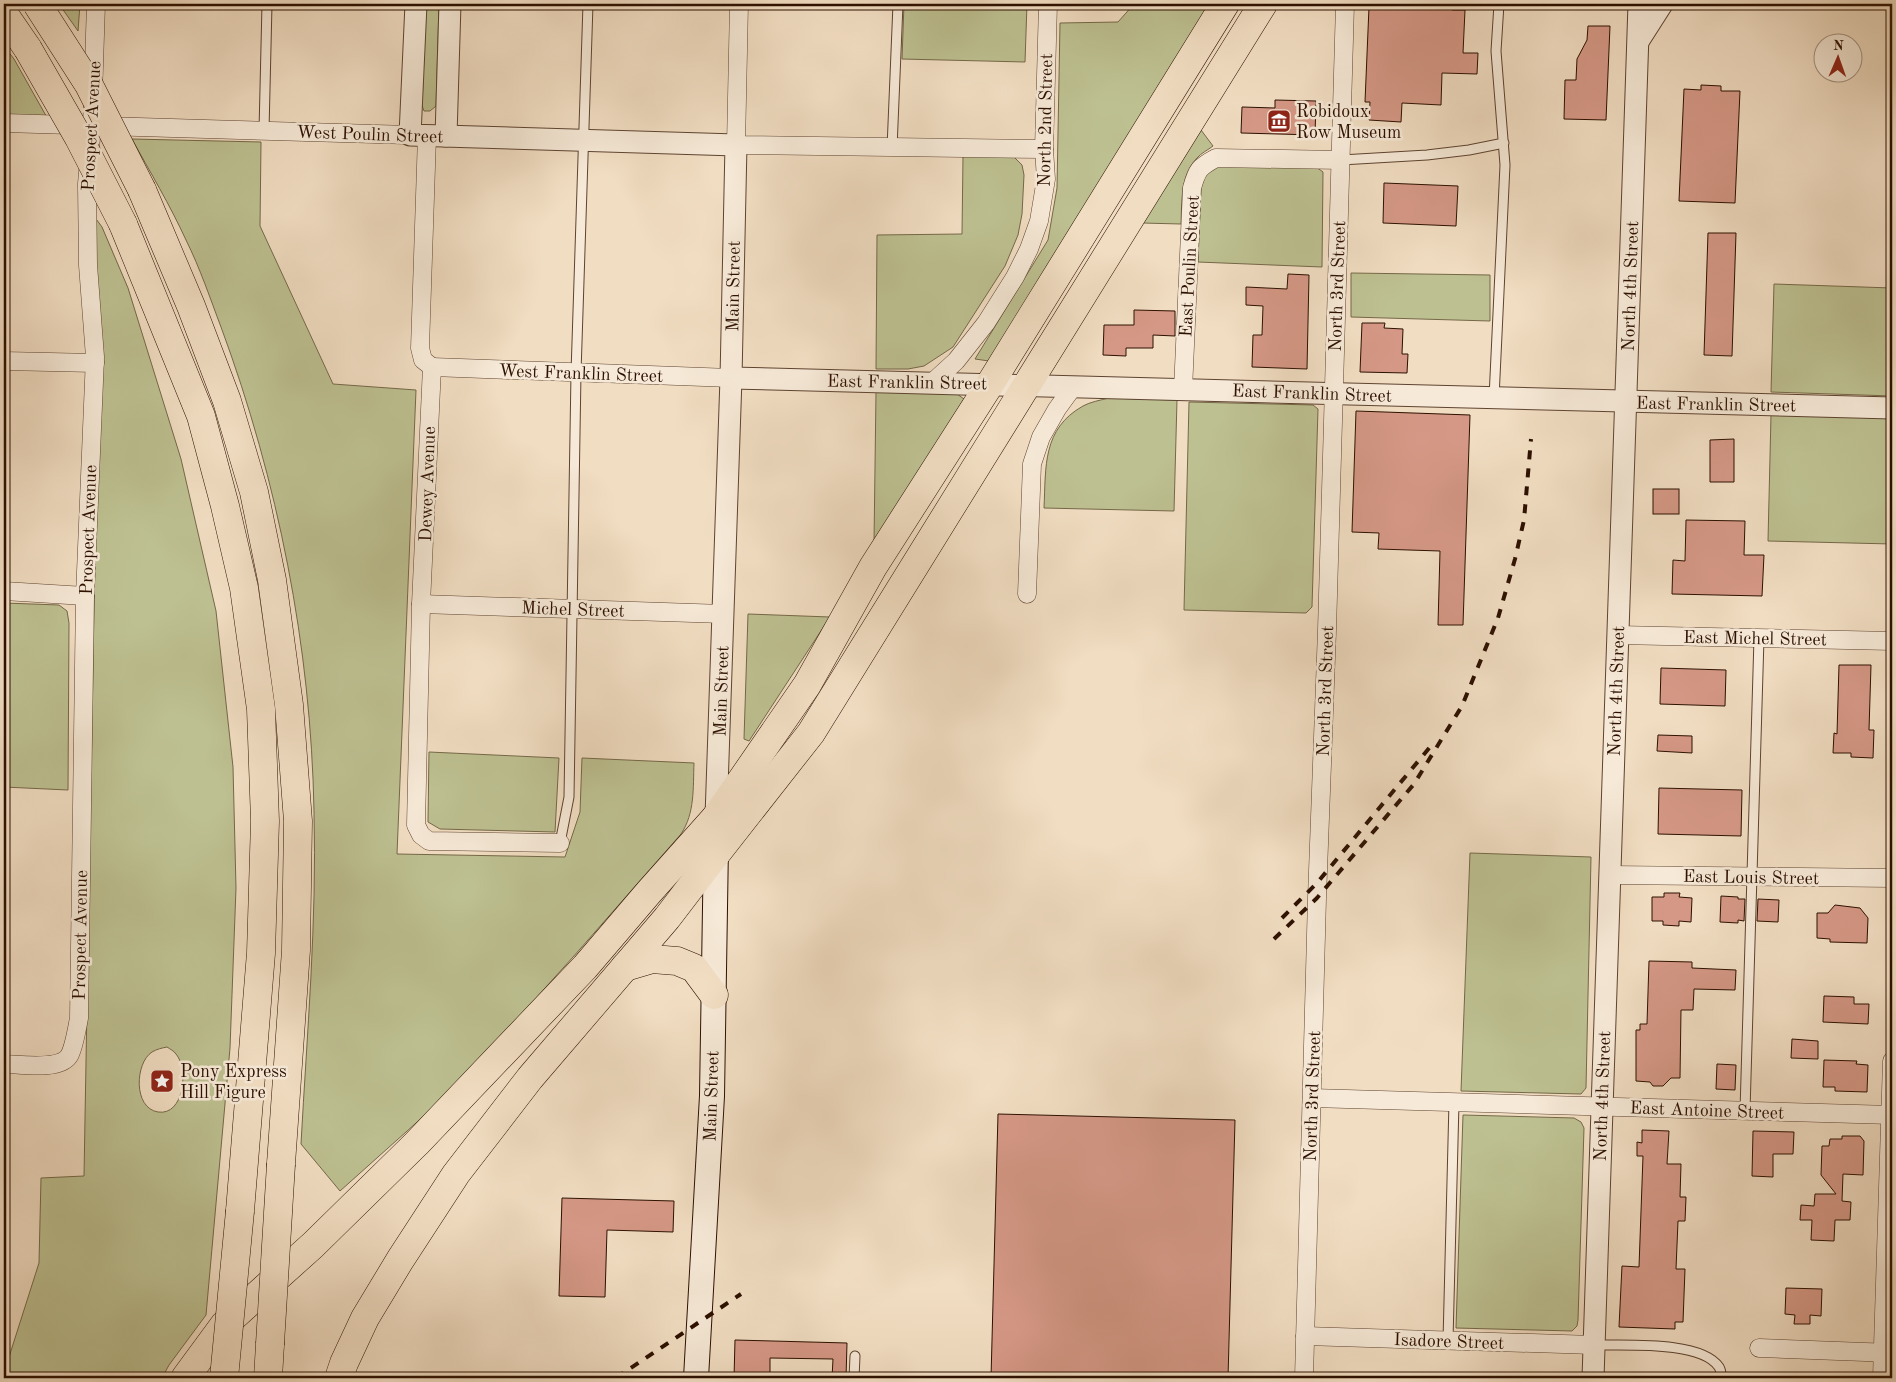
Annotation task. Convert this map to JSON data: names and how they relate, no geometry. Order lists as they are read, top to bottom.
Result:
{
  "streets": {
    "main road": ["Main Street"],
    "street": [
      "North 2nd Street",
      "Prospect Avenue",
      "West Poulin Street",
      "East Poulin Street",
      "North 3rd Street",
      "North 4th Street",
      "West Franklin Street",
      "East Franklin Street",
      "Dewey Avenue",
      "Michel Street",
      "East Michel Street",
      "East Louis Street",
      "East Antoine Street",
      "Isadore Street"
    ]
  },
  "crossings": [
    ["North 2nd Street", "East Franklin Street"],
    ["Prospect Avenue", "West Poulin Street"],
    ["West Poulin Street", "Main Street"],
    ["East Poulin Street", "North 3rd Street"],
    ["East Poulin Street", "East Franklin Street"],
    ["Main Street", "West Franklin Street"],
    ["Main Street", "East Franklin Street"],
    ["Main Street", "Michel Street"],
    ["North 3rd Street", "East Franklin Street"],
    ["North 3rd Street", "East Antoine Street"],
    ["North 3rd Street", "Isadore Street"],
    ["North 4th Street", "East Franklin Street"],
    ["North 4th Street", "East Michel Street"],
    ["North 4th Street", "East Louis Street"],
    ["North 4th Street", "East Antoine Street"],
    ["North 4th Street", "Isadore Street"],
    ["West Franklin Street", "East Franklin Street"],
    ["West Franklin Street", "Dewey Avenue"],
    ["Dewey Avenue", "Michel Street"]
  ],
  "places": {
    "museum": ["Robidoux Row Museum"],
    "place": ["Pony Express Hill Figure"]
  },
  "north": "top"
}
